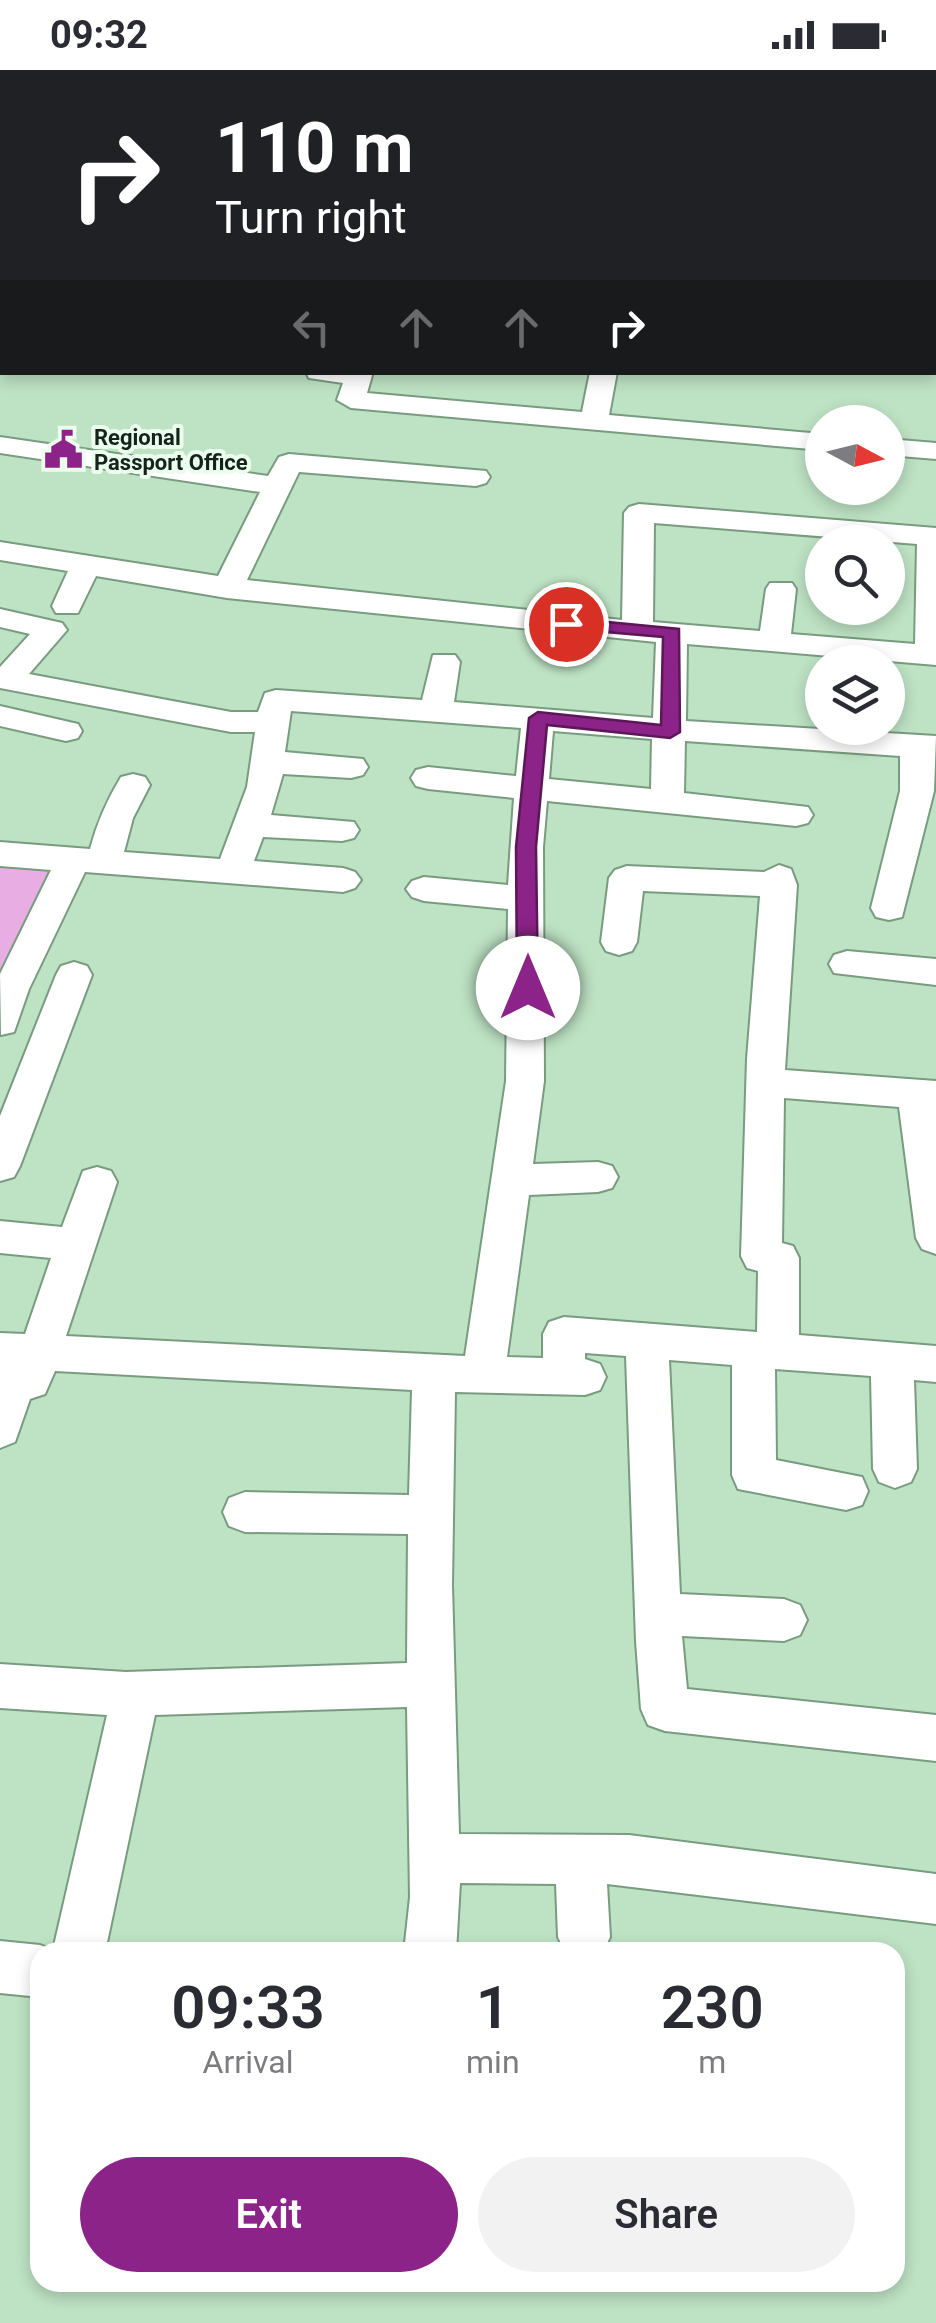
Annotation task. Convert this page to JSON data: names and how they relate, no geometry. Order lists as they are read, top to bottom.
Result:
{
  "places": {
    "public building": ["Regional Passport Office"]
  },
  "north": "right",
  "page": {
    "status": "09:32",
    "turn": ["110 m", "Turn right"],
    "eta": [
      "09:33",
      "Arrival",
      "1",
      "min",
      "230",
      "m"
    ],
    "buttons": ["Exit", "Share"]
  }
}
